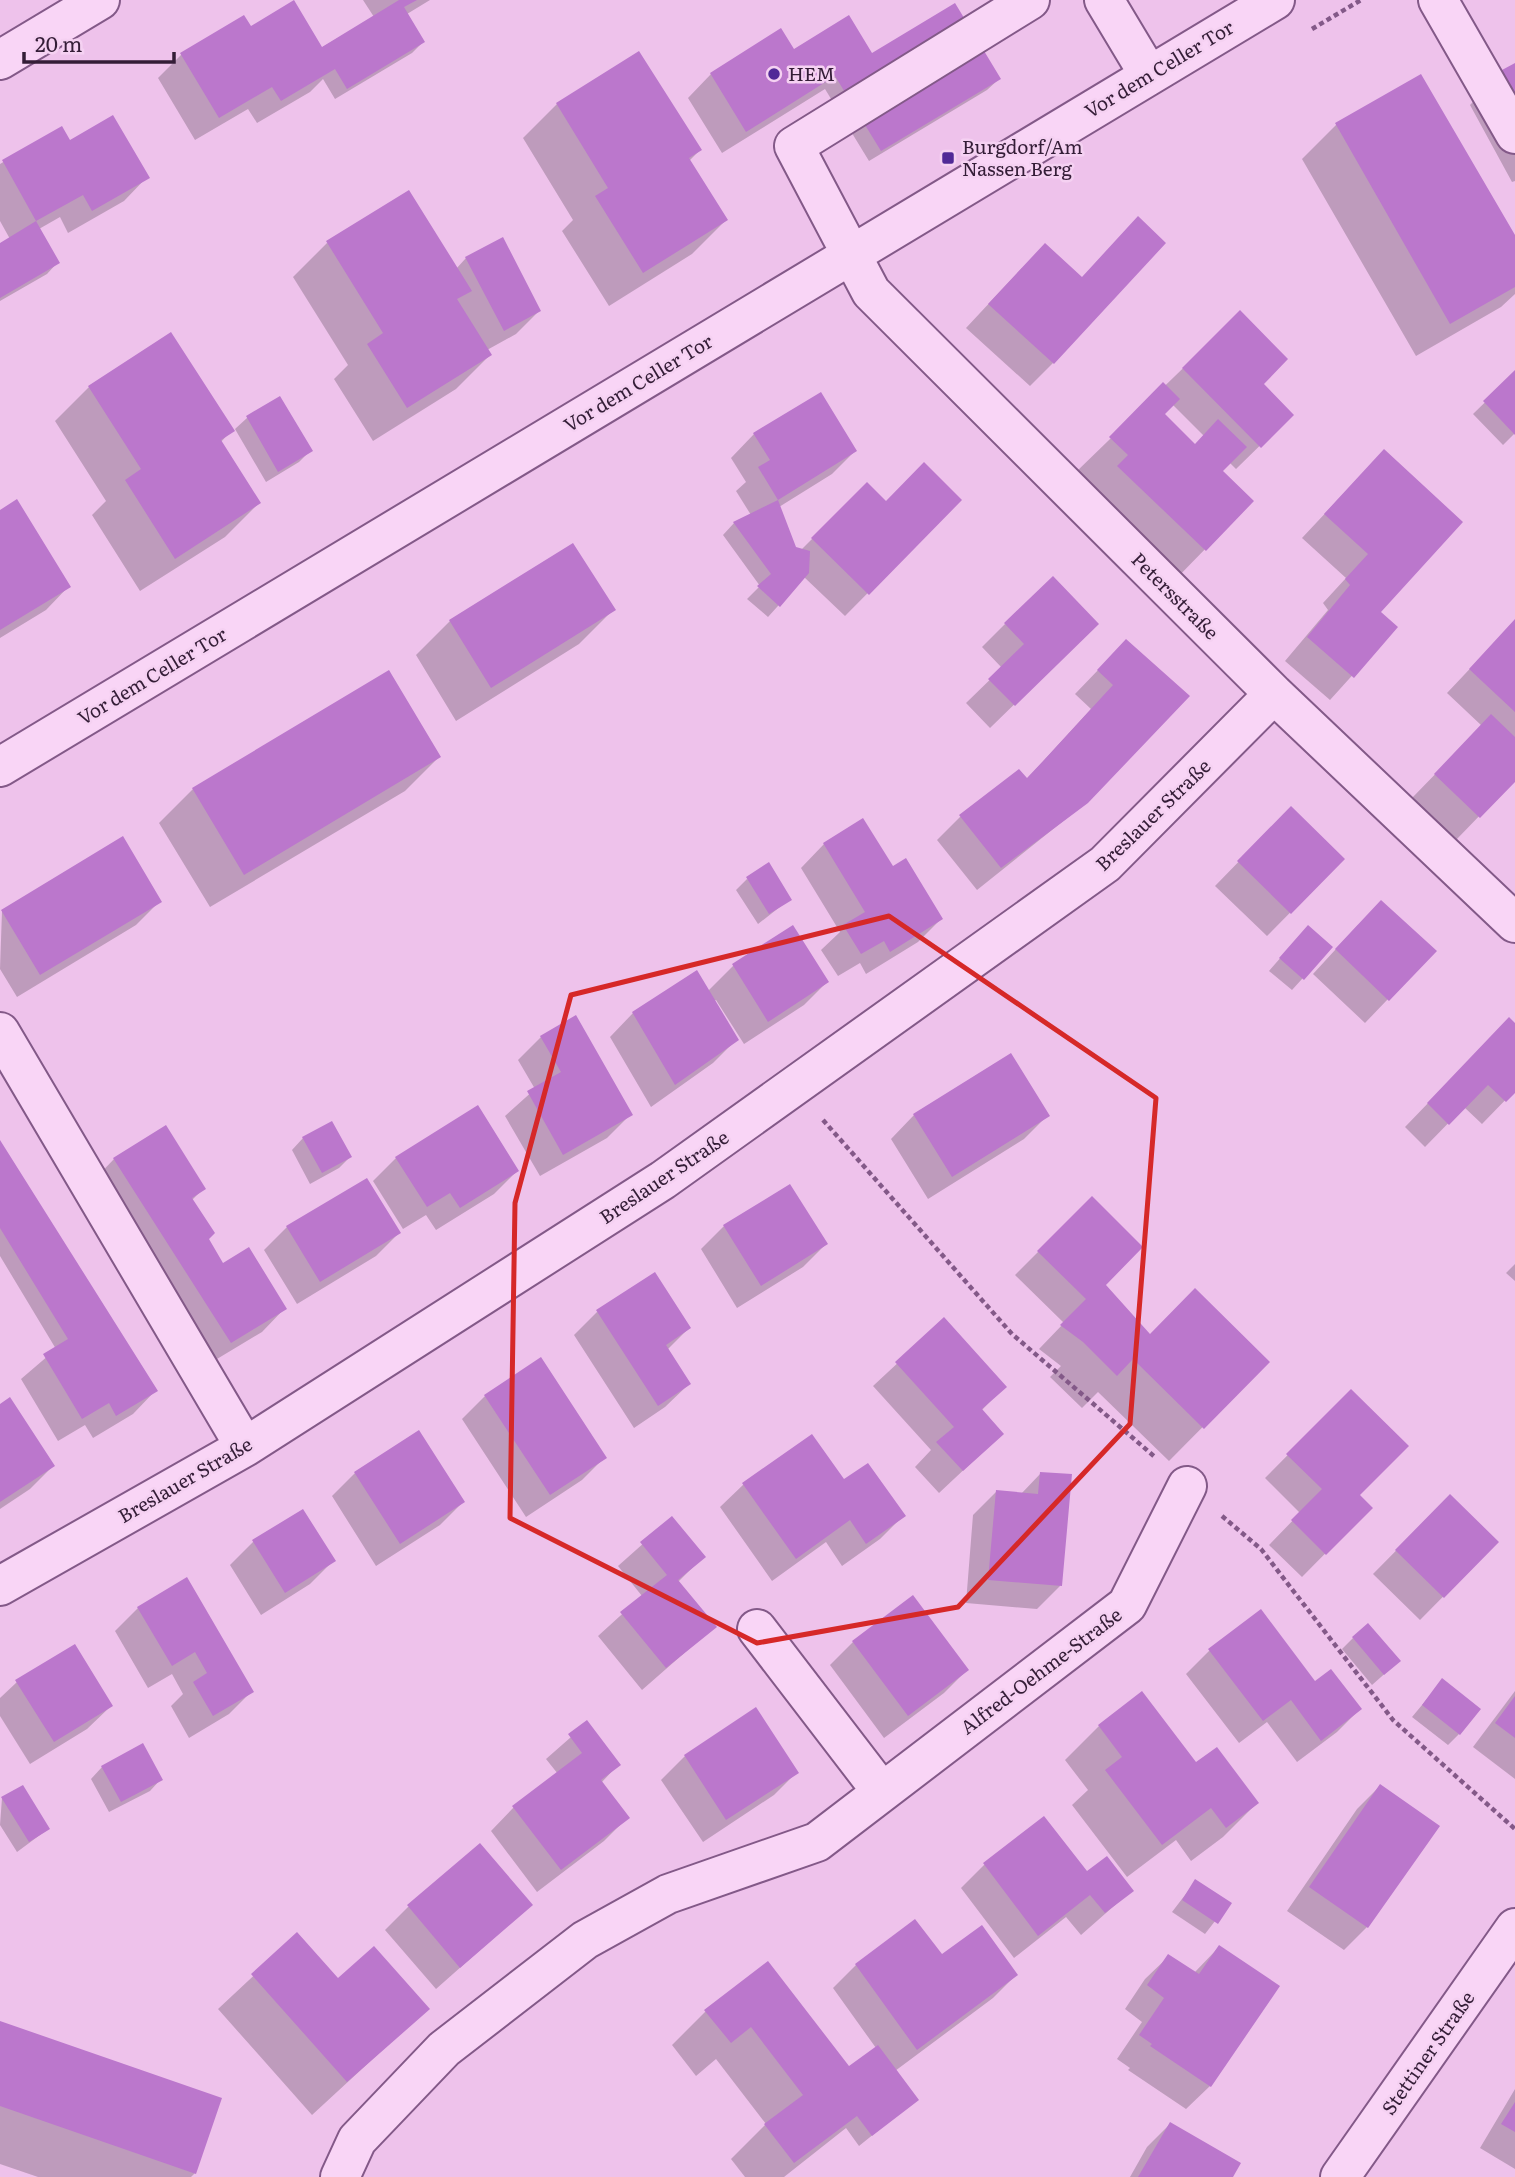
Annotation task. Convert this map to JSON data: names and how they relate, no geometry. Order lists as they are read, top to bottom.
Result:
{
  "streets": {
    "street": [
      "Vor dem Celler Tor",
      "Petersstraße",
      "Breslauer Straße",
      "Alfred-Oehme-Straße",
      "Stettiner Straße"
    ]
  },
  "crossings": [
    ["Vor dem Celler Tor", "Petersstraße"],
    ["Petersstraße", "Breslauer Straße"]
  ],
  "places": {
    "other": ["HEM"],
    "transit": ["Burgdorf/Am Nassen Berg"]
  },
  "scale_bar": "20 m"
}
